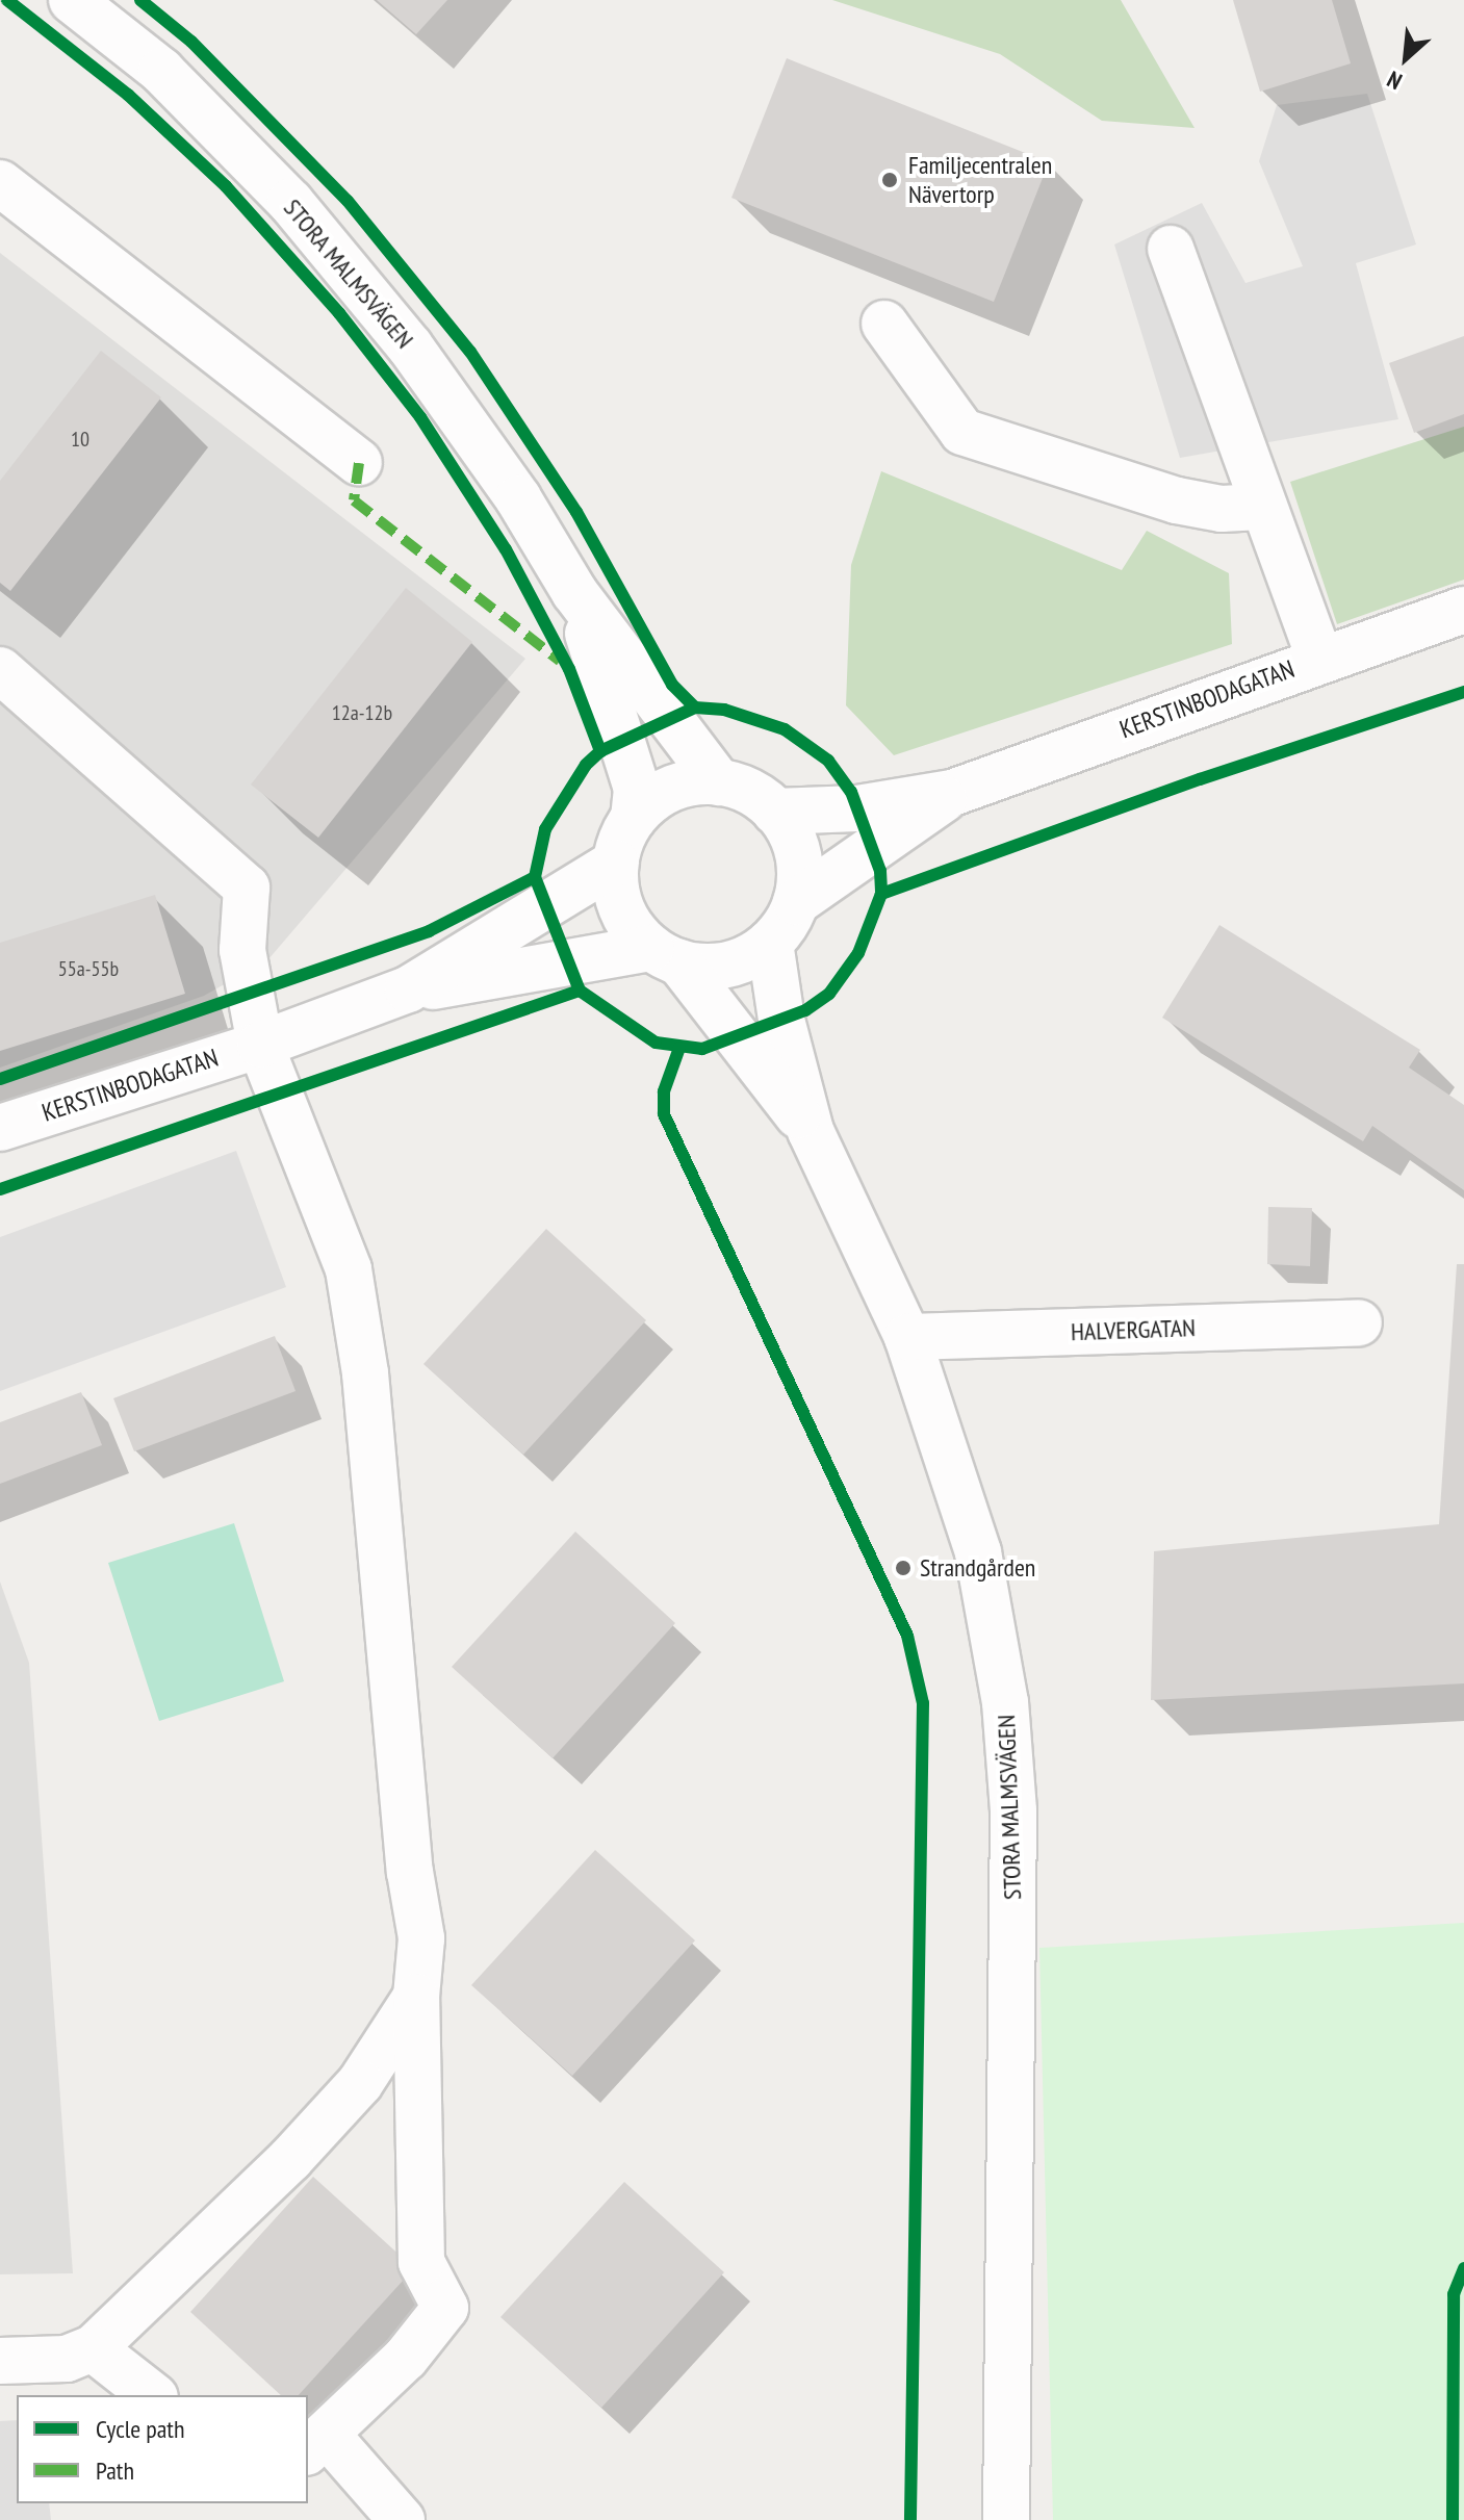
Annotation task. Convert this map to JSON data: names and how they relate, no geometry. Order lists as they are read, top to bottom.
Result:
{
  "streets": {
    "street": ["STORA MALMSVÄGEN", "KERSTINBODAGATAN", "HALVERGATAN"]
  },
  "crossings": [
    ["STORA MALMSVÄGEN", "KERSTINBODAGATAN"],
    ["STORA MALMSVÄGEN", "HALVERGATAN"]
  ],
  "places": ["Familjecentralen Nävertorp", "Strandgården"],
  "house_numbers": ["10", "12a-12b", "55a-55b"],
  "legend": ["Cycle path", "Path"],
  "north": "bottom left"
}
